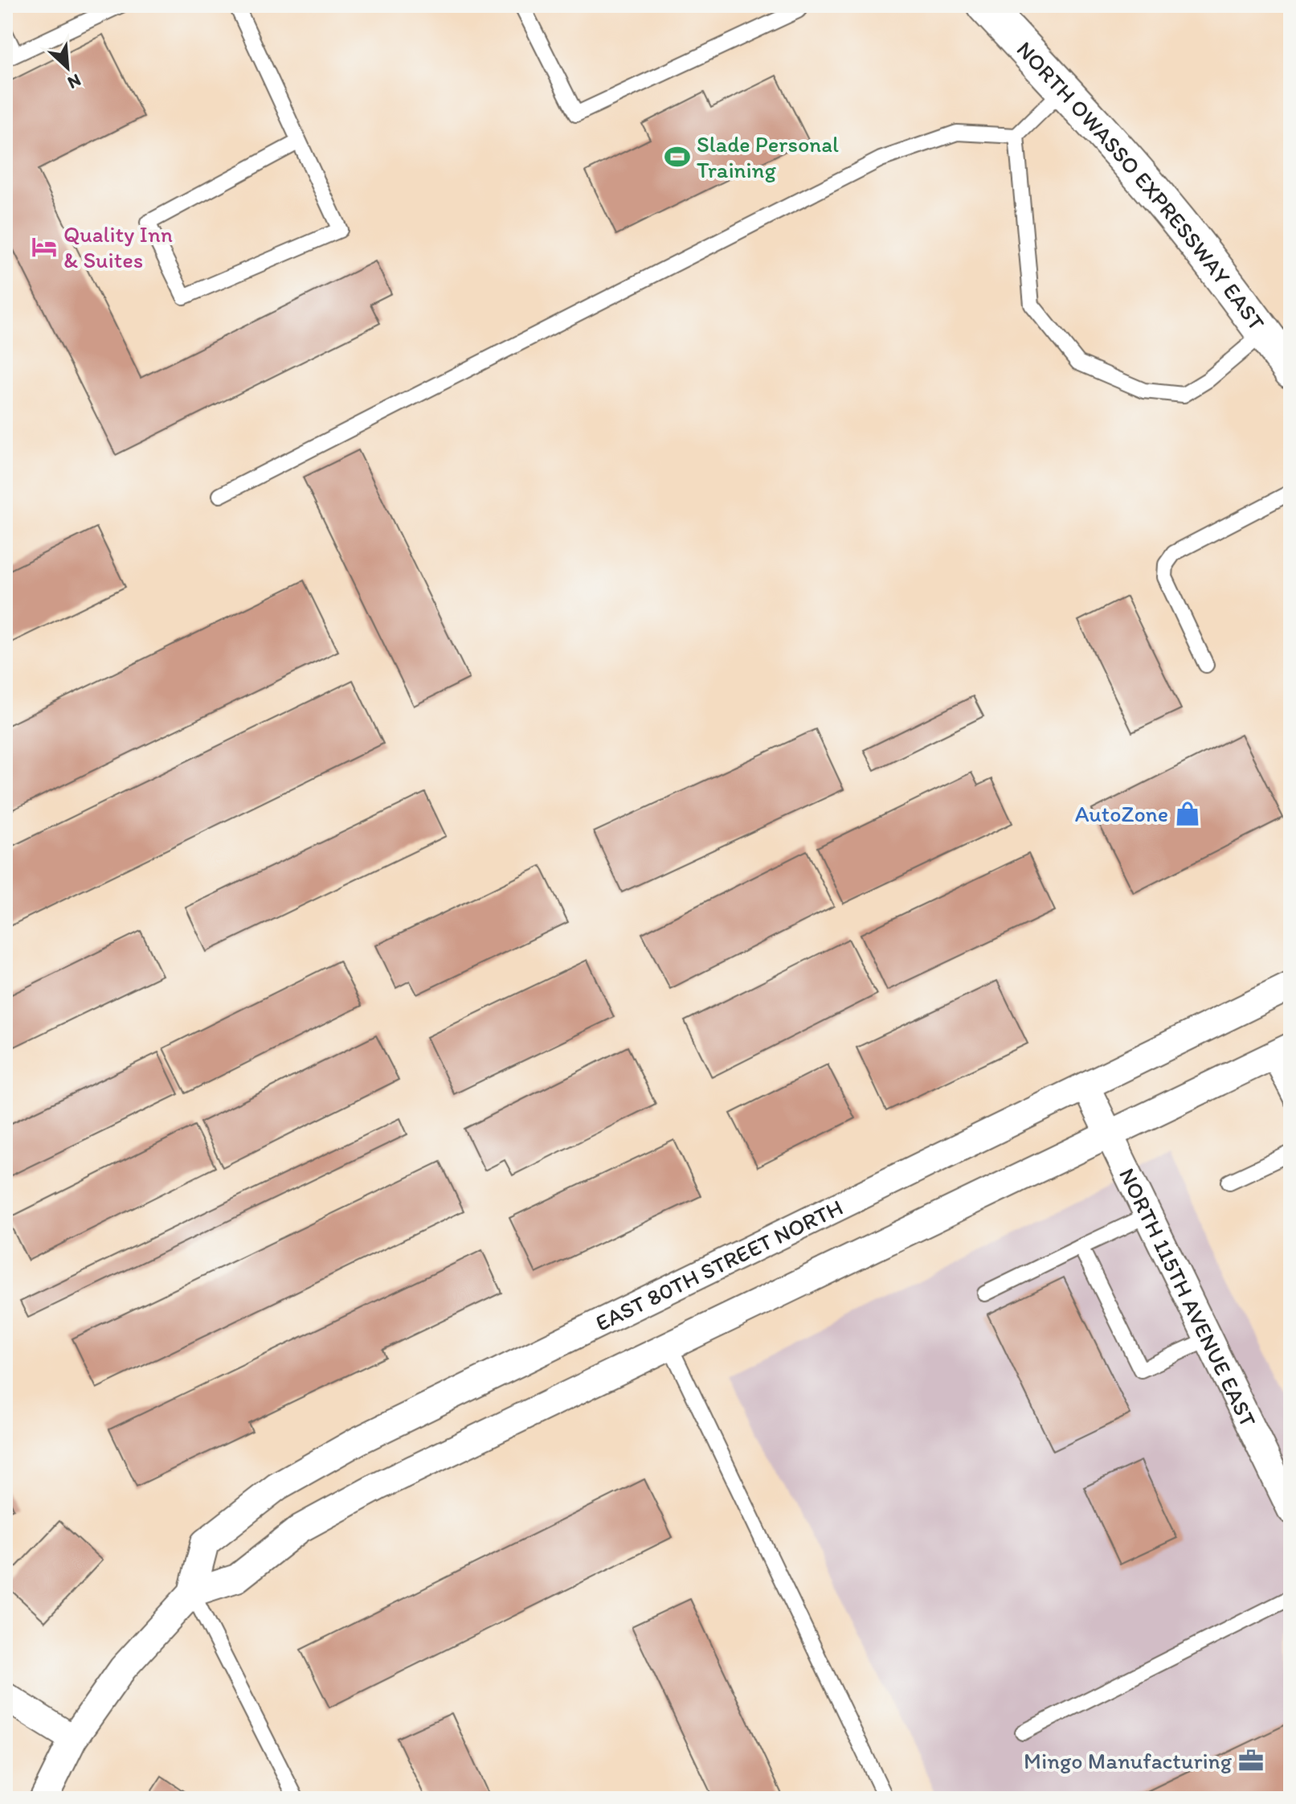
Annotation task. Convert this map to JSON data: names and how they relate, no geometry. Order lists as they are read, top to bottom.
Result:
{
  "streets": {
    "street": ["NORTH OWASSO EXPRESSWAY EAST", "EAST 80TH STREET NORTH", "NORTH 115TH AVENUE EAST"]
  },
  "crossings": [
    ["EAST 80TH STREET NORTH", "NORTH 115TH AVENUE EAST"]
  ],
  "places": {
    "sports": ["Slade Personal Training"],
    "hotel": ["Quality Inn & Suites"],
    "shop": ["AutoZone"],
    "office": ["Mingo Manufacturing"]
  },
  "north": "bottom right"
}
